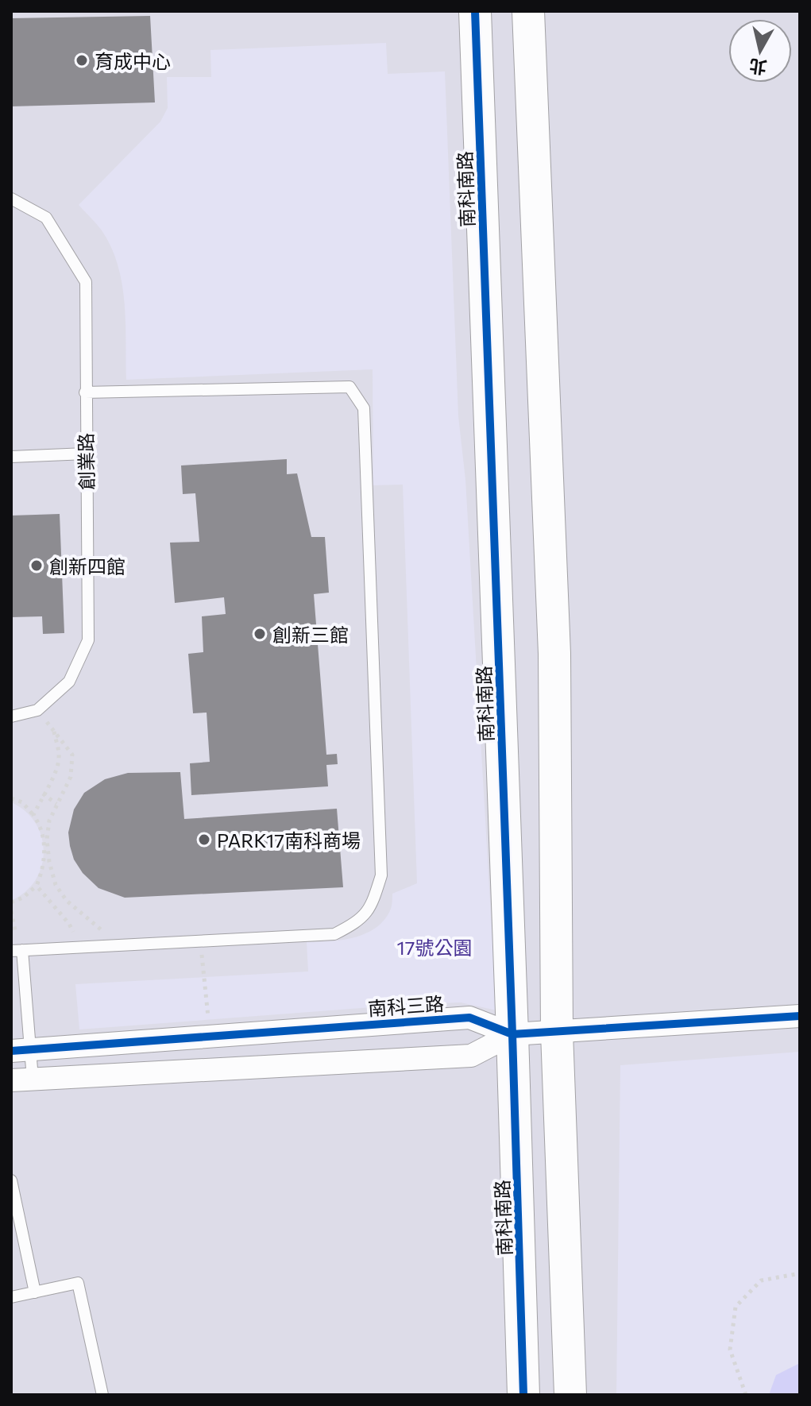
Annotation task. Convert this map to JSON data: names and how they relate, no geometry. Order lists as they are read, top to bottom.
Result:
{
  "streets": {
    "street": ["南科南路", "南科三路"],
    "lane": ["創業路"]
  },
  "crossings": [
    ["南科南路", "南科三路"]
  ],
  "parks": ["17號公園"],
  "places": [
    "育成中心",
    "創新四館",
    "創新三館",
    "PARK17南科商場"
  ],
  "north": "bottom"
}
